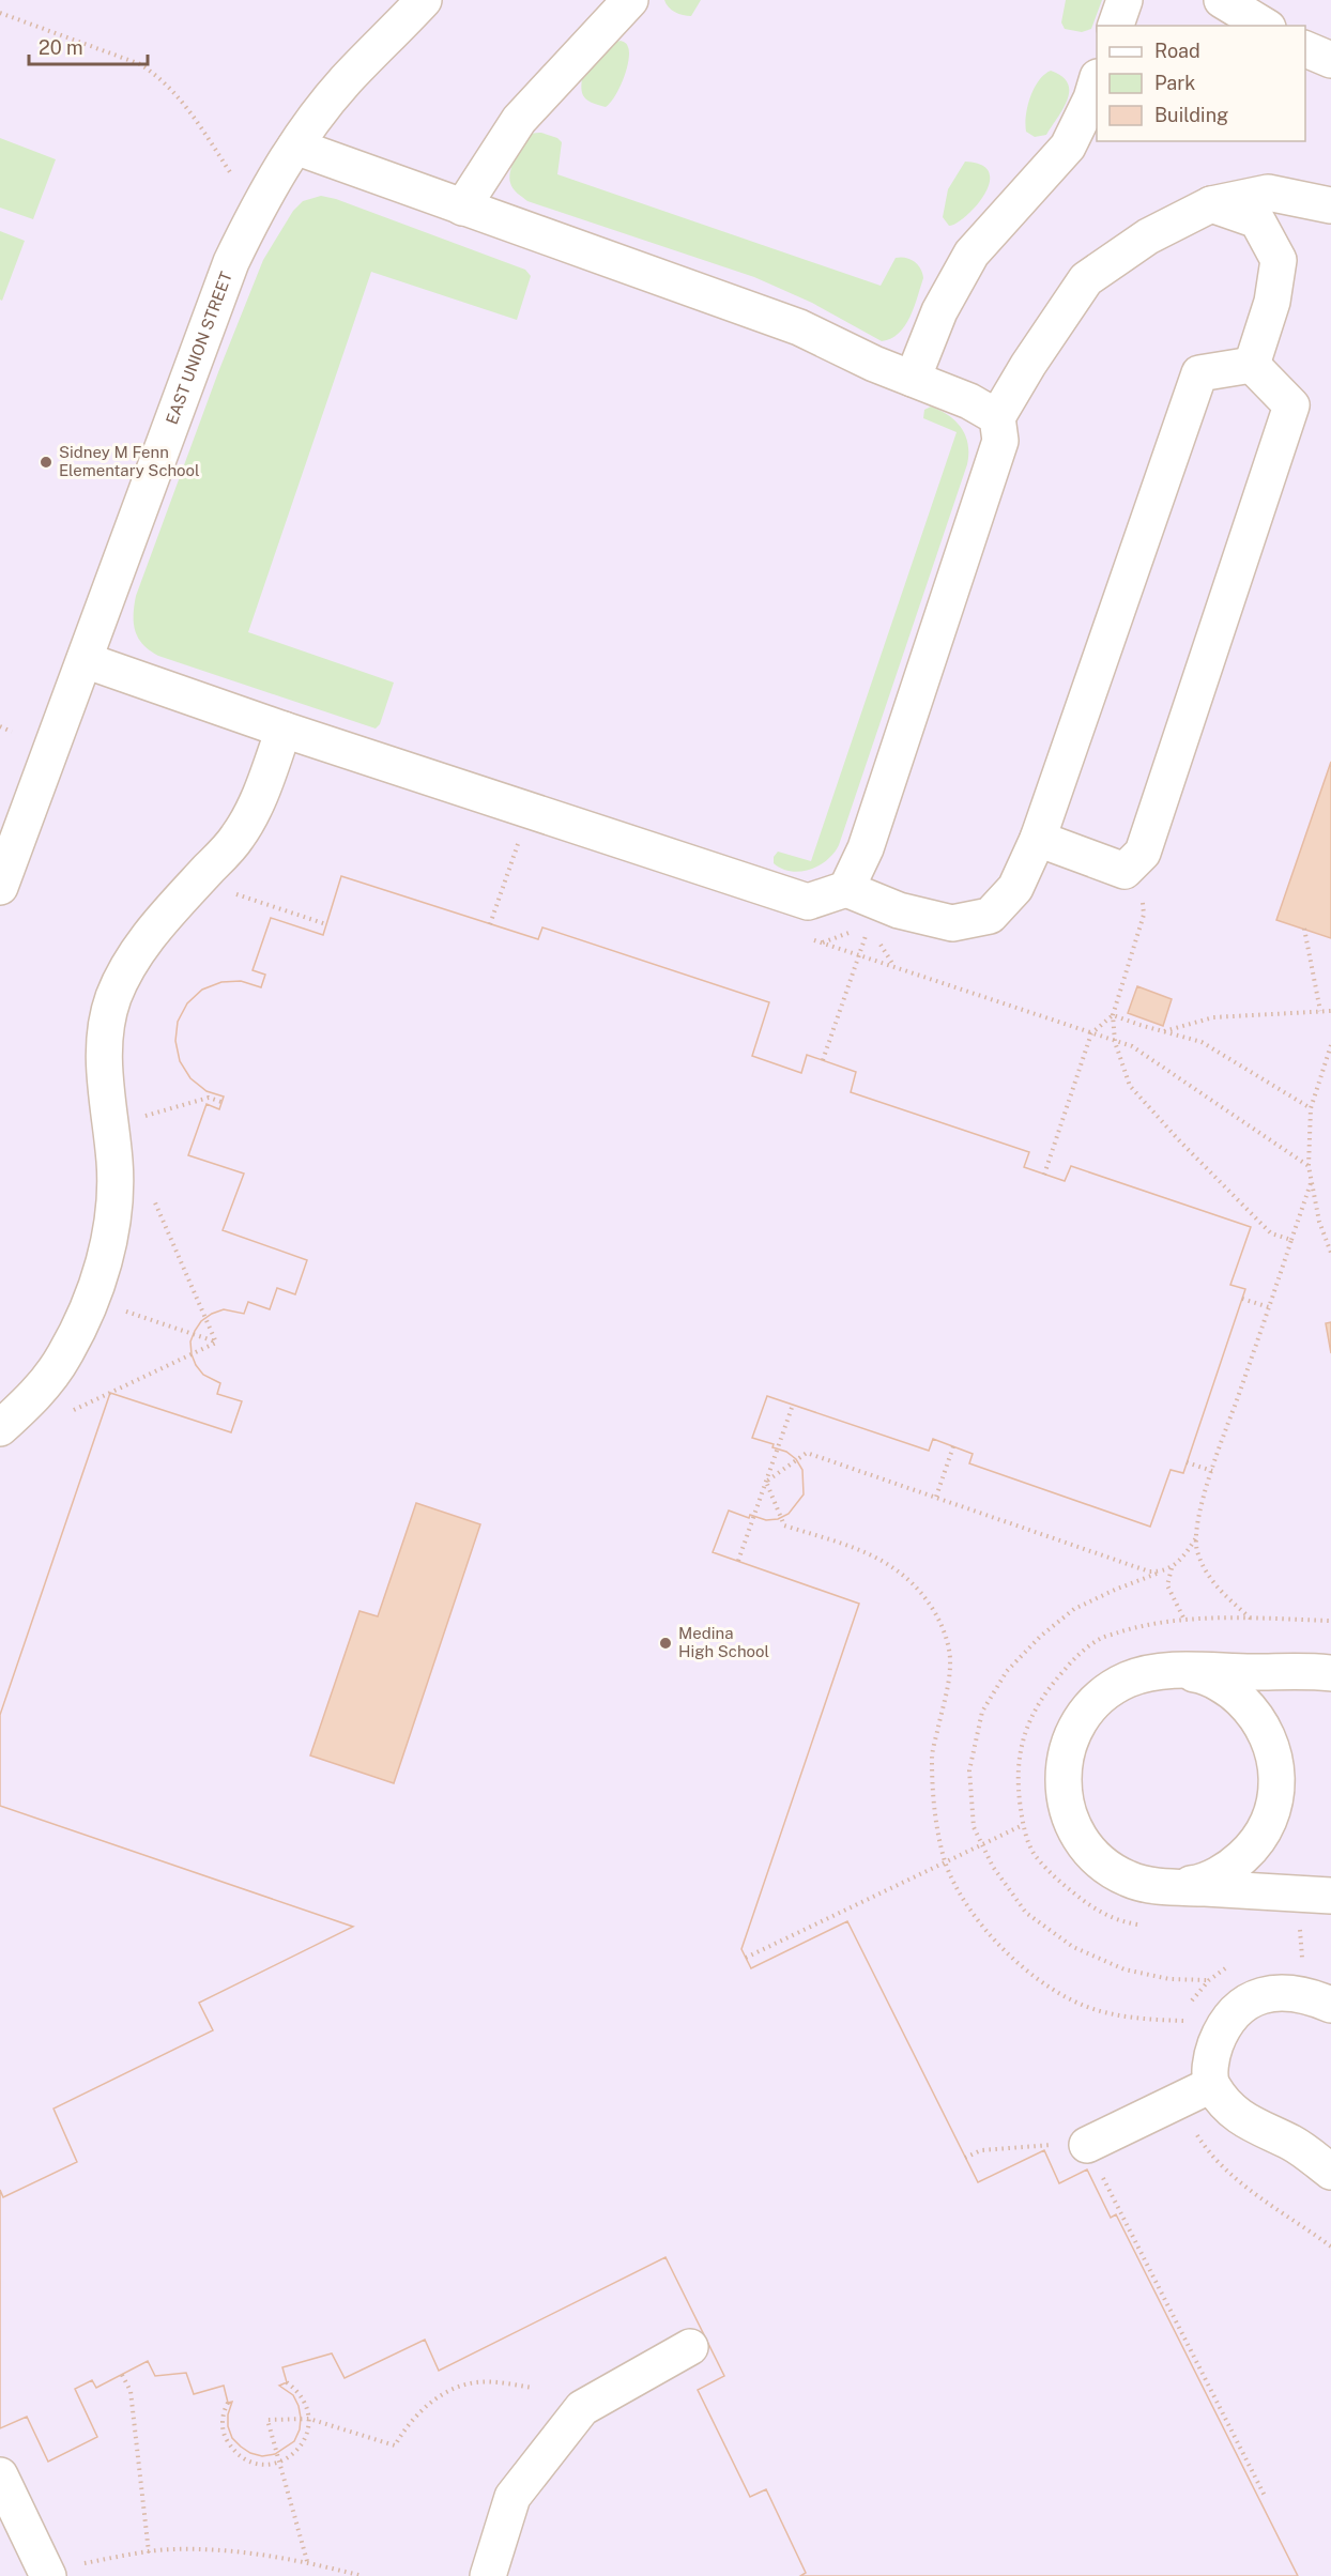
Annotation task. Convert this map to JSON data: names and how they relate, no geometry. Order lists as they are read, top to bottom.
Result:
{
  "streets": {
    "street": ["EAST UNION STREET"]
  },
  "places": ["Sidney M Fenn Elementary School", "Medina High School"],
  "legend": ["Road", "Park", "Building"],
  "scale_bar": "20 m"
}
